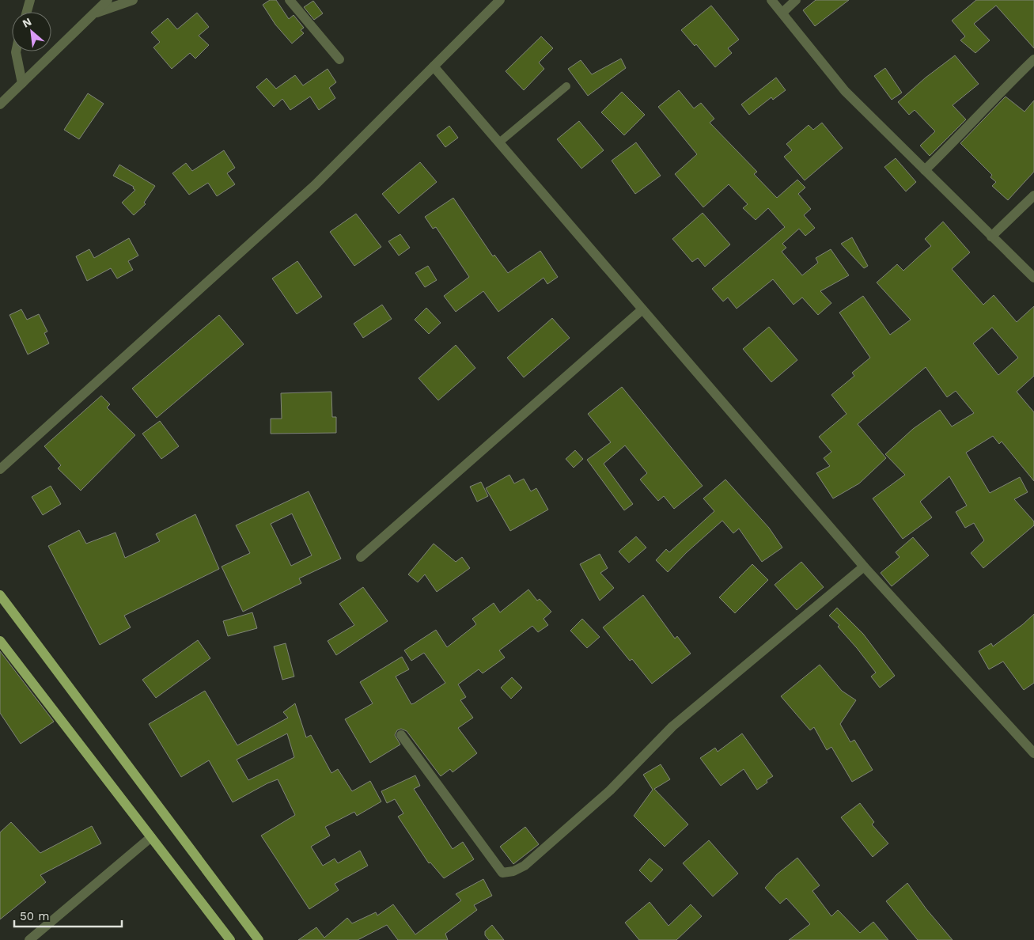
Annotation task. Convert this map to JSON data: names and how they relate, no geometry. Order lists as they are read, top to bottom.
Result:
{
  "scale_bar": "50 m",
  "north": "top left"
}
